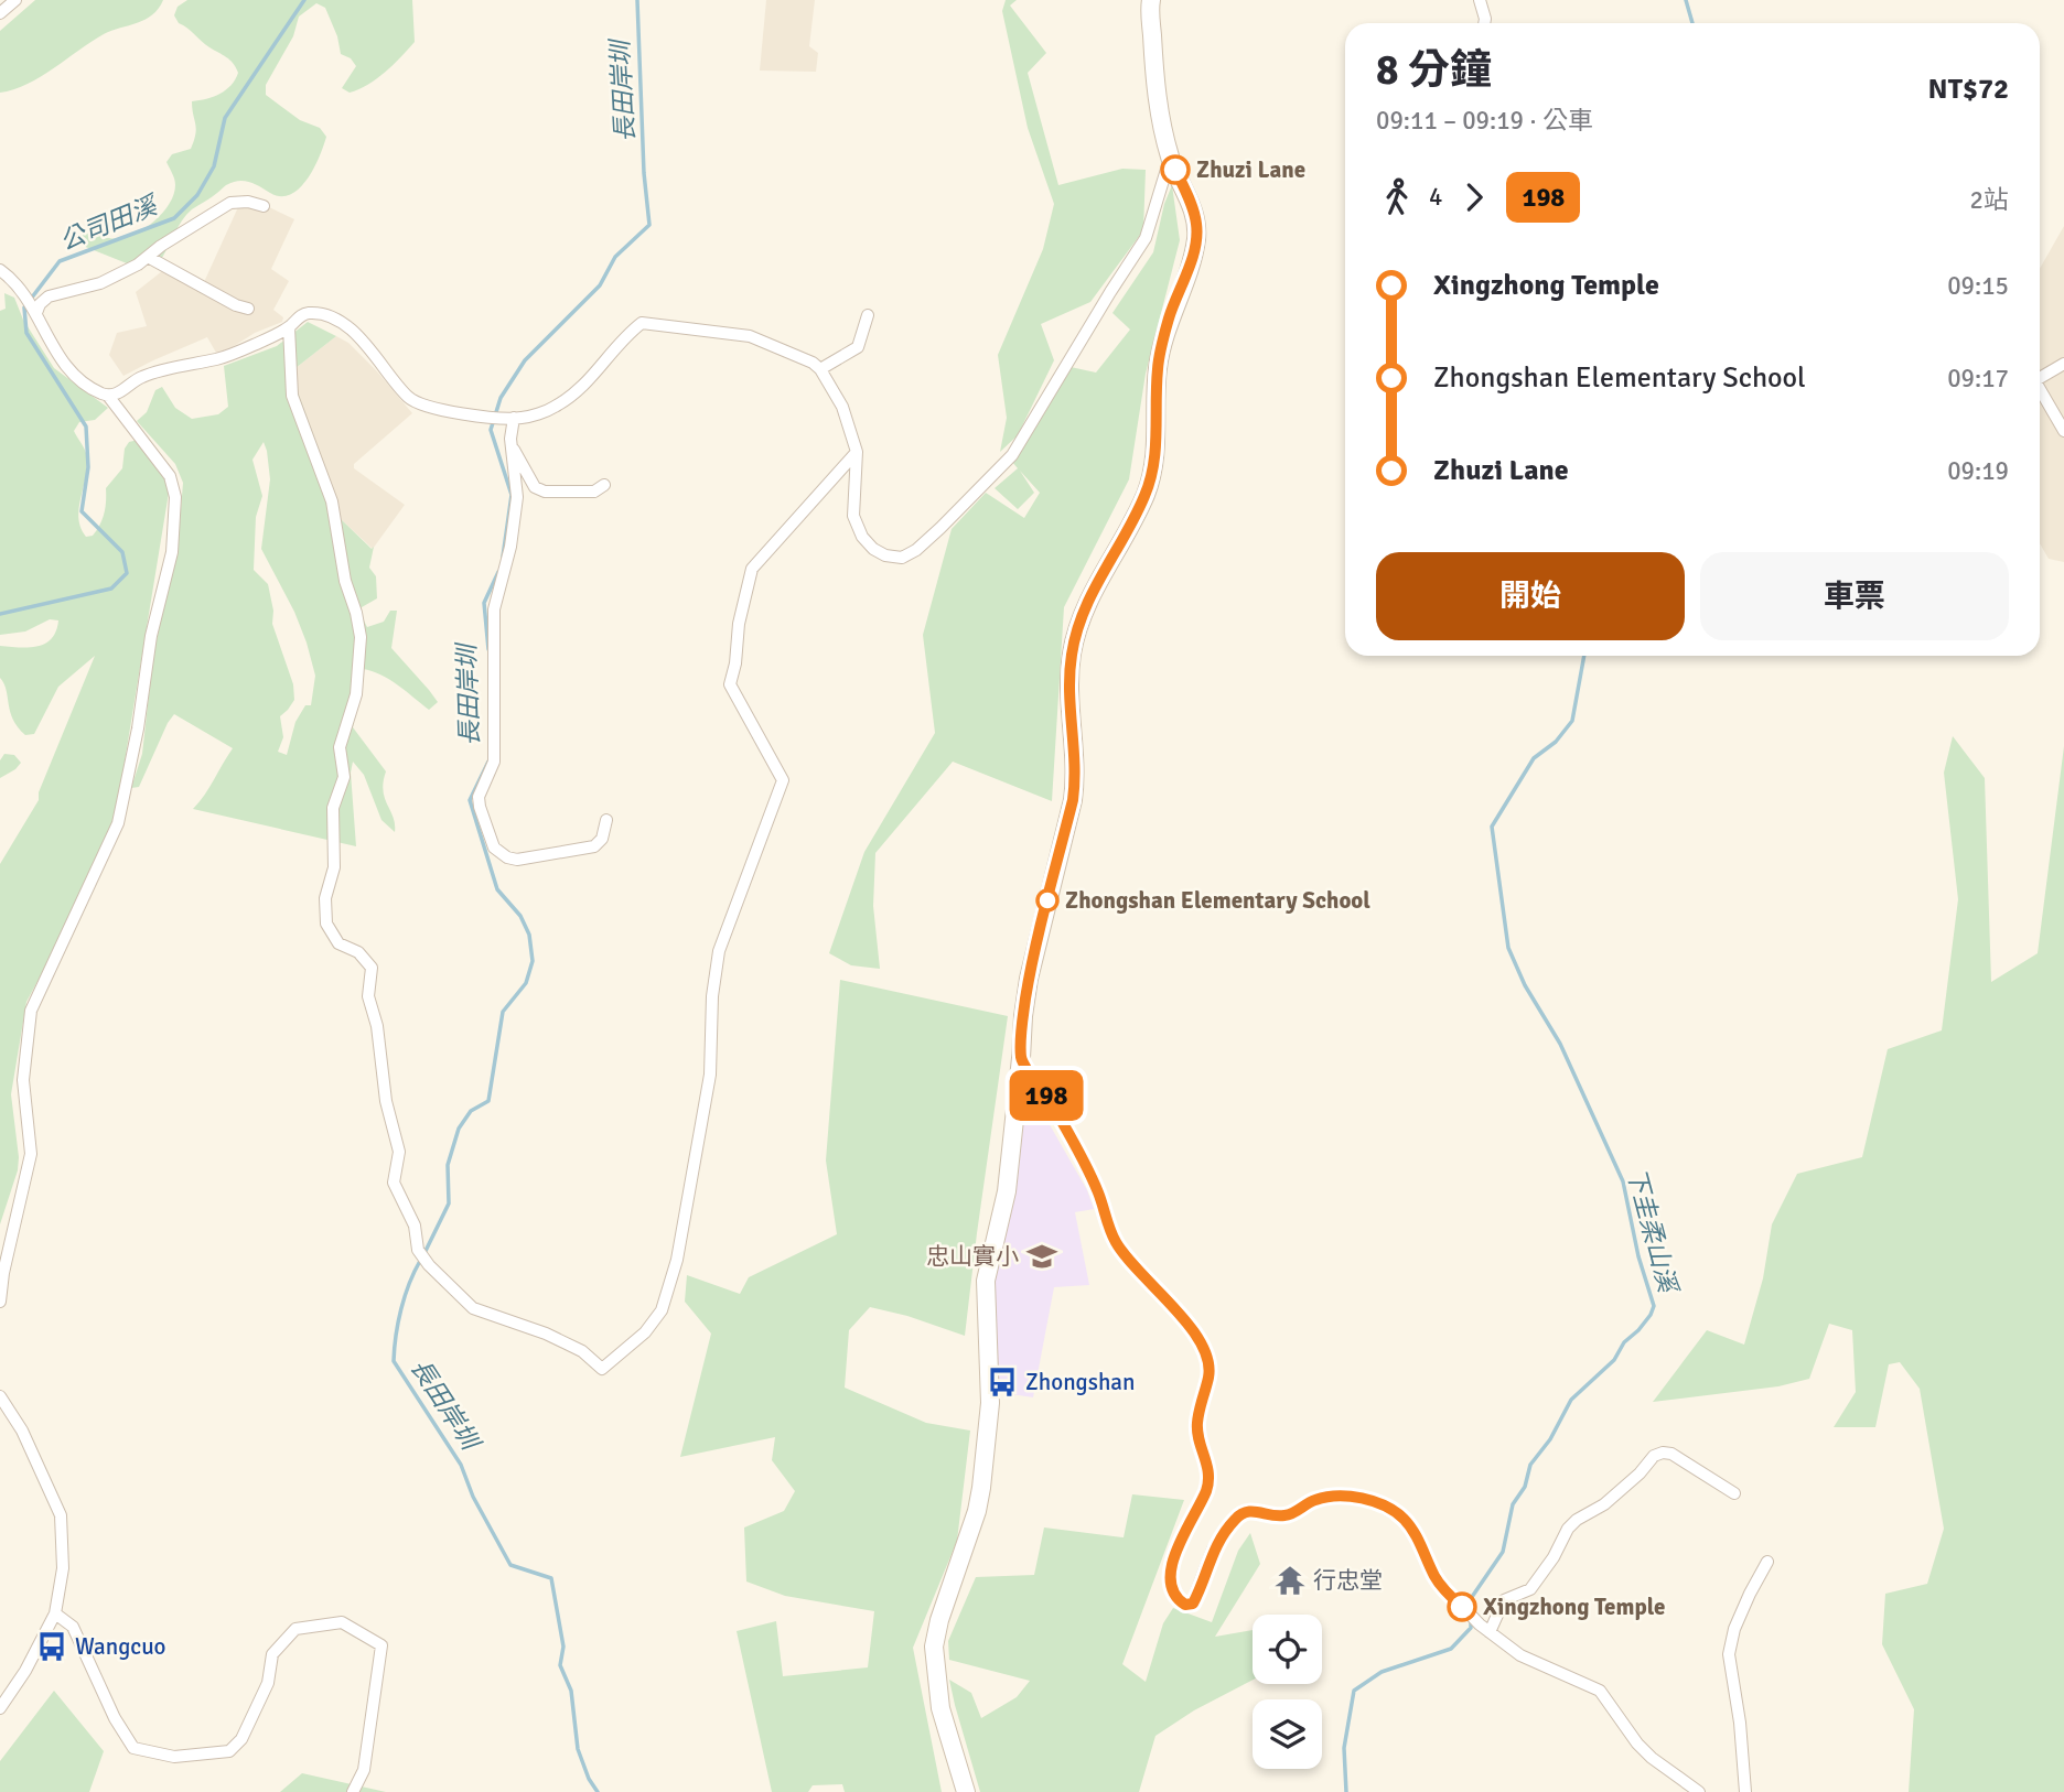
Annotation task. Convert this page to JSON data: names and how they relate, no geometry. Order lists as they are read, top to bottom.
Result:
{
  "water": ["長田岸圳", "公司田溪", "下圭柔山溪"],
  "places": {
    "other": ["Zhuzi Lane", "Zhongshan Elementary School", "Xingzhong Temple"],
    "school or university": ["忠山實小"],
    "bus stop": ["Zhongshan", "Wangcuo"],
    "temple": ["行忠堂"]
  },
  "lines": ["bus line 198"],
  "page": {
    "on_map": "198",
    "heading": ["8 分鐘", "09:11 – 09:19 · 公車", "NT$72"],
    "legs": ["4", "198", "2站"],
    "list": [
      {
        "name": "Xingzhong Temple",
        "value": "09:15"
      },
      {
        "name": "Zhongshan Elementary School",
        "value": "09:17"
      },
      {
        "name": "Zhuzi Lane",
        "value": "09:19"
      }
    ],
    "buttons": ["開始", "車票"]
  }
}
